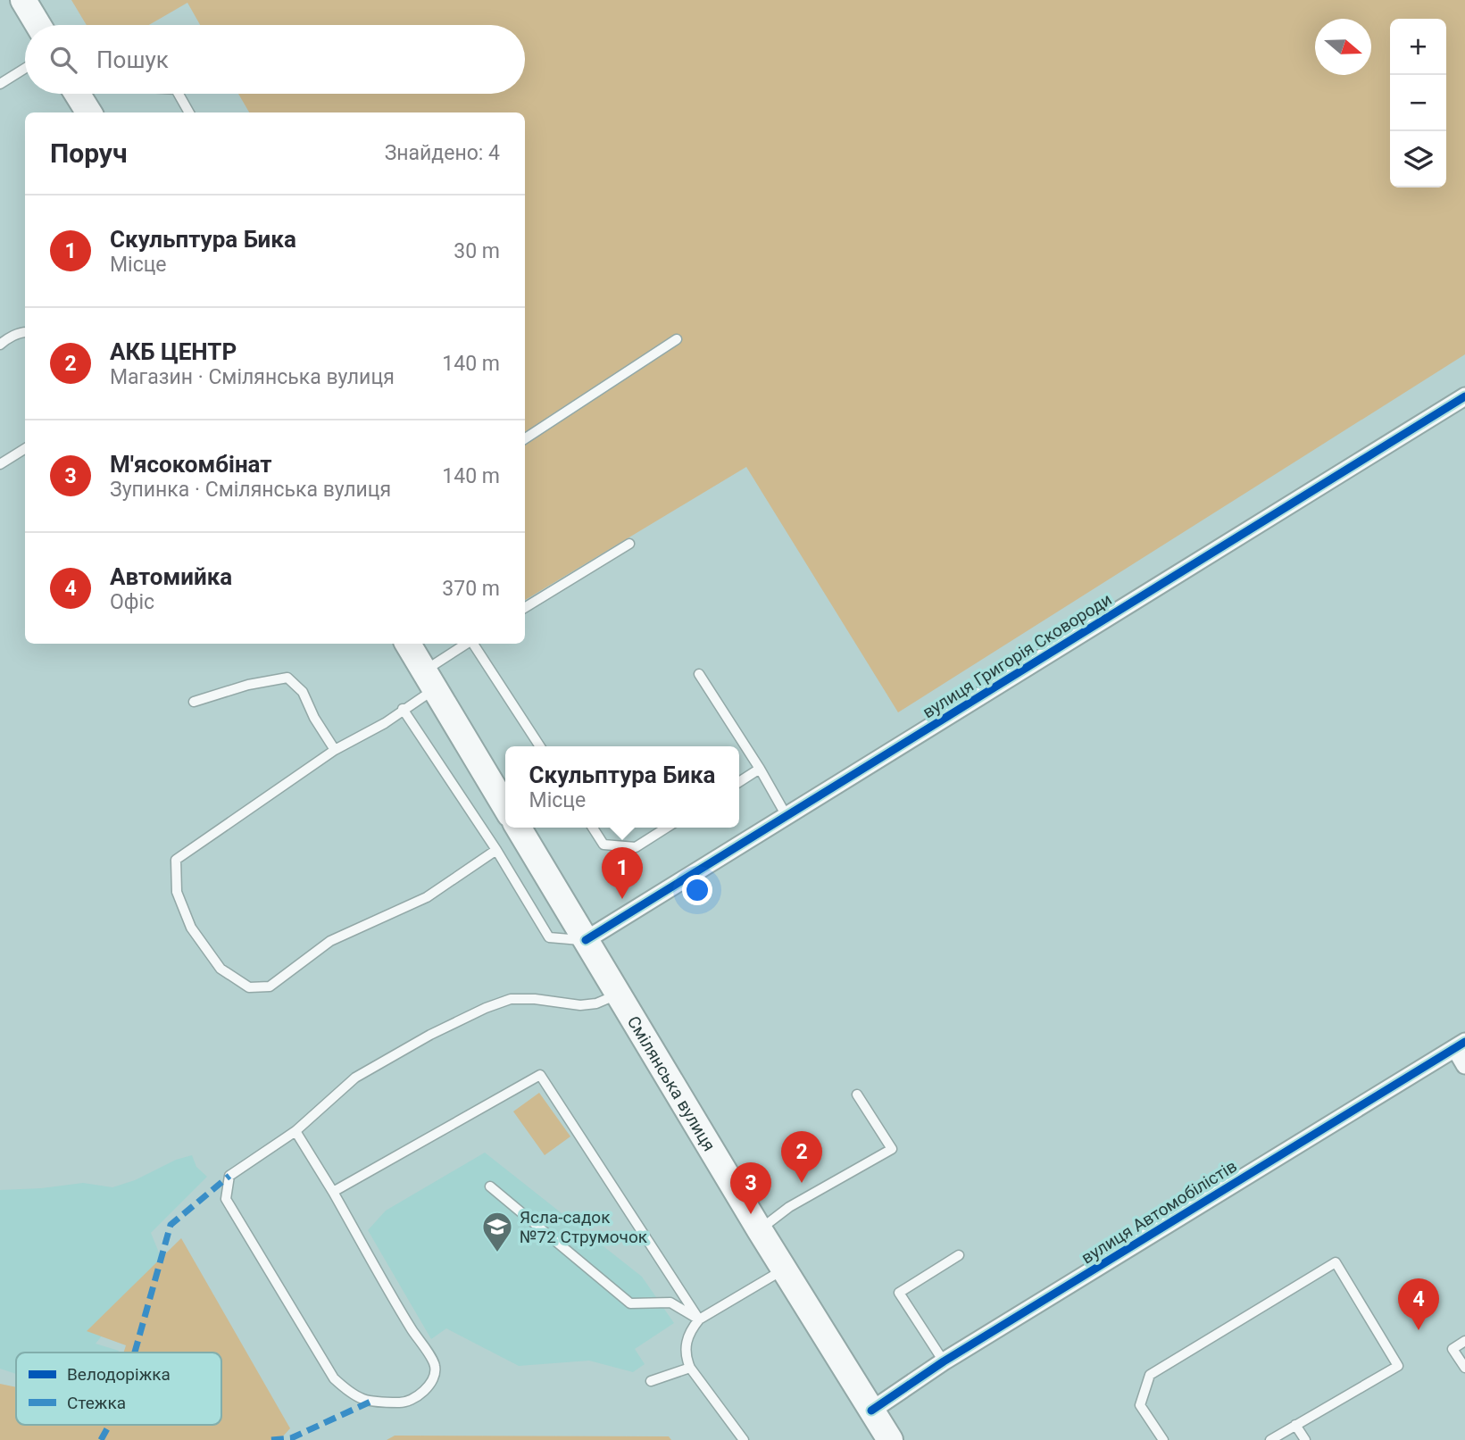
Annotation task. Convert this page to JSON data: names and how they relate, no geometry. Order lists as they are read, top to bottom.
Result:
{
  "streets": {
    "main road": ["Смілянська вулиця"],
    "street": ["вулиця Григорія Сковороди", "вулиця Автомобілістів"]
  },
  "crossings": [
    ["вулиця Григорія Сковороди", "Смілянська вулиця"],
    ["Смілянська вулиця", "вулиця Автомобілістів"]
  ],
  "places": {
    "school or university": ["Ясла-садок №72 Струмочок"]
  },
  "legend": ["Велодоріжка", "Стежка"],
  "north": "right",
  "page": {
    "map_buttons": ["+", "−"],
    "search": "Пошук",
    "heading": ["Поруч", "Знайдено: 4"],
    "list": [
      {
        "mark": "1",
        "name": "Cкульптура Бика",
        "note": "Місце",
        "value": "30 m"
      },
      {
        "mark": "2",
        "name": "АКБ ЦЕНТР",
        "note": "Магазин · Смілянська вулиця",
        "value": "140 m"
      },
      {
        "mark": "3",
        "name": "М'ясокомбінат",
        "note": "Зупинка · Смілянська вулиця",
        "value": "140 m"
      },
      {
        "mark": "4",
        "name": "Автомийка",
        "note": "Офіс",
        "value": "370 m"
      }
    ],
    "popup": ["Cкульптура Бика", "Місце"],
    "pins": [
      "1",
      "2",
      "3",
      "4"
    ]
  }
}
